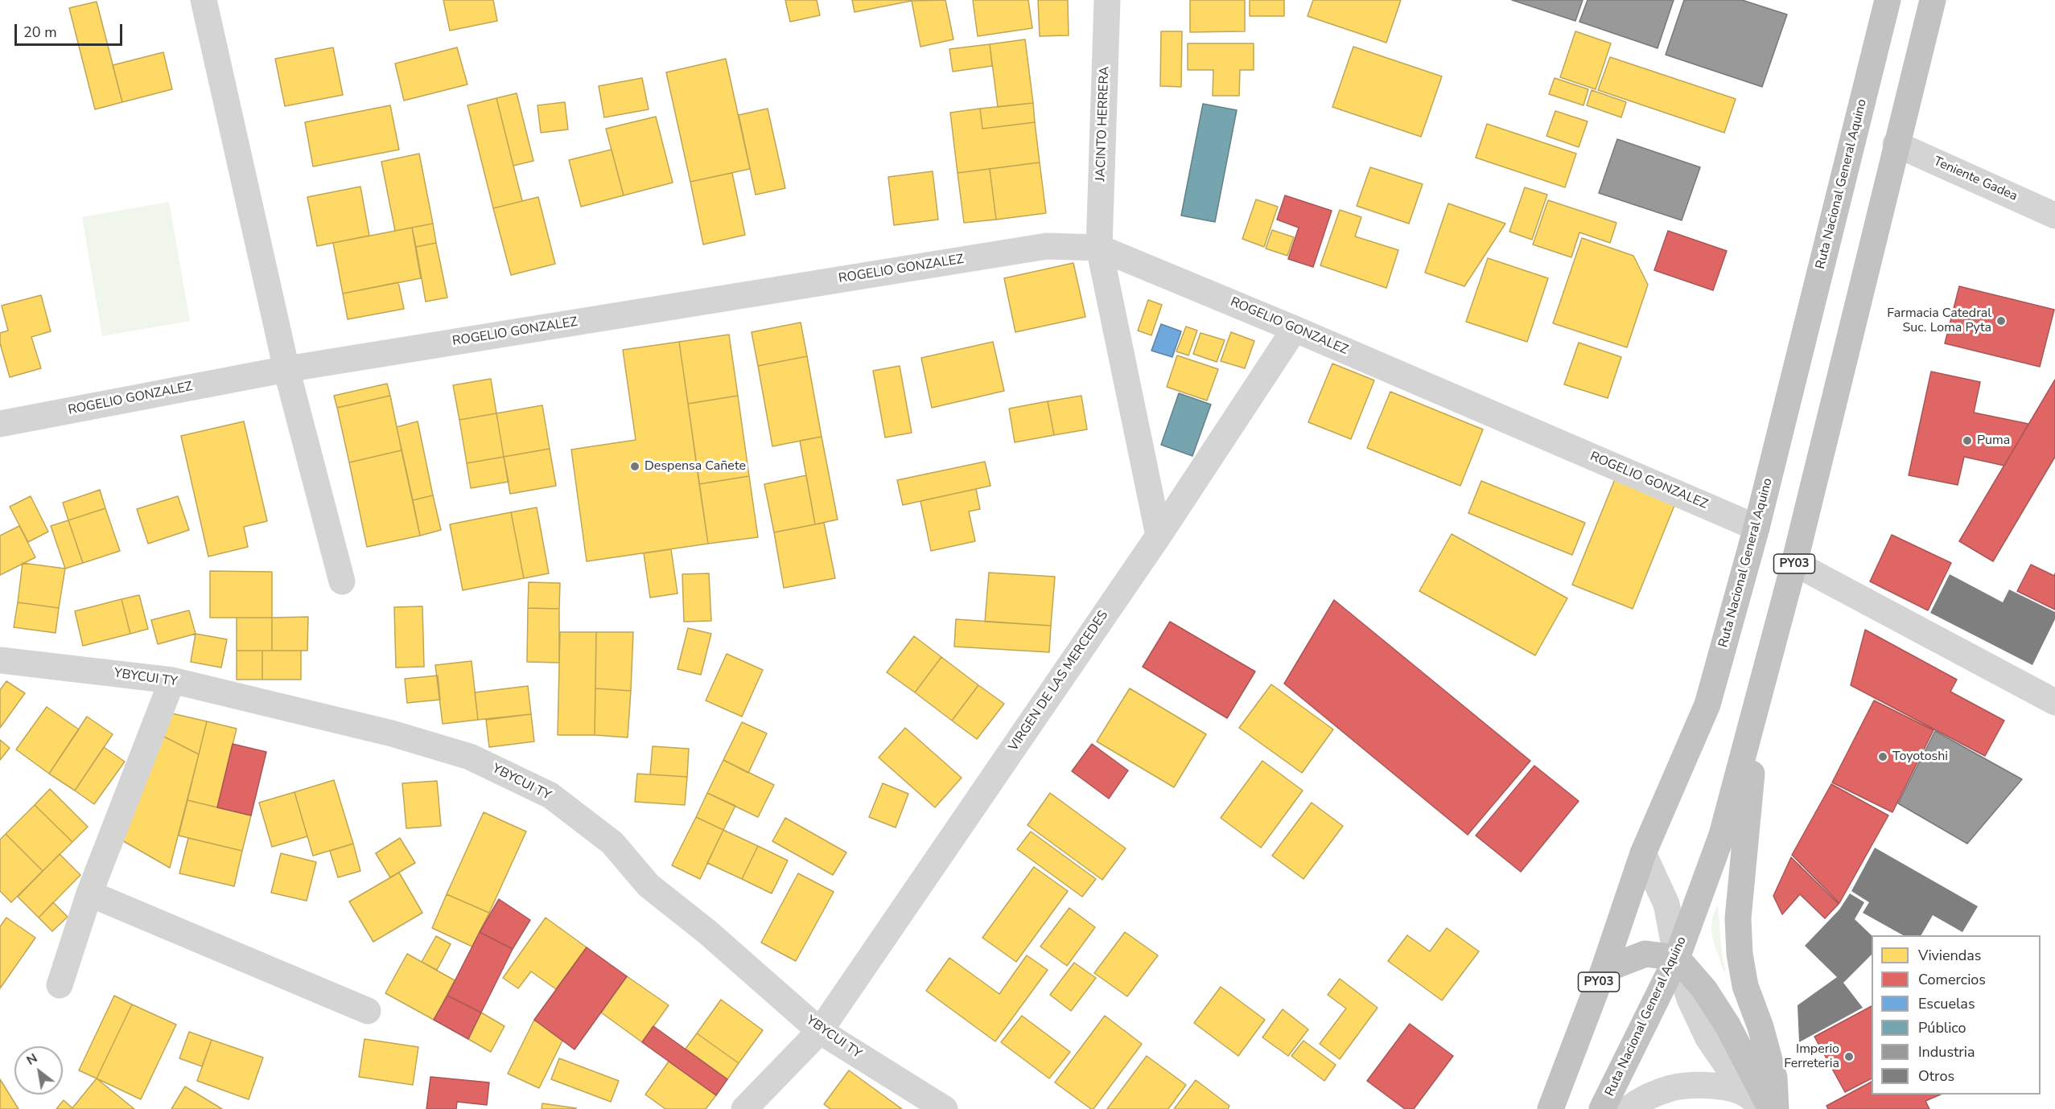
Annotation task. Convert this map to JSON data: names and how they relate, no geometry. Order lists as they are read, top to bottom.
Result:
{
  "streets": {
    "highway": ["Ruta Nacional General Aquino", "PY03"],
    "street": [
      "JACINTO HERRERA",
      "Teniente Gadea",
      "ROGELIO GONZALEZ",
      "YBYCUI TY",
      "VIRGEN DE LAS MERCEDES"
    ]
  },
  "crossings": [
    ["JACINTO HERRERA", "ROGELIO GONZALEZ"],
    ["JACINTO HERRERA", "VIRGEN DE LAS MERCEDES"],
    ["Teniente Gadea", "Ruta Nacional General Aquino"],
    ["Ruta Nacional General Aquino", "ROGELIO GONZALEZ"],
    ["ROGELIO GONZALEZ", "VIRGEN DE LAS MERCEDES"],
    ["YBYCUI TY", "VIRGEN DE LAS MERCEDES"]
  ],
  "places": [
    "Farmacia Catedral Suc. Loma Pyta",
    "Puma",
    "Despensa Cañete",
    "Toyotoshi",
    "Imperio Ferreteria"
  ],
  "legend": [
    "Viviendas",
    "Comercios",
    "Escuelas",
    "Público",
    "Industria",
    "Otros"
  ],
  "scale_bar": "20 m",
  "north": "top left"
}
